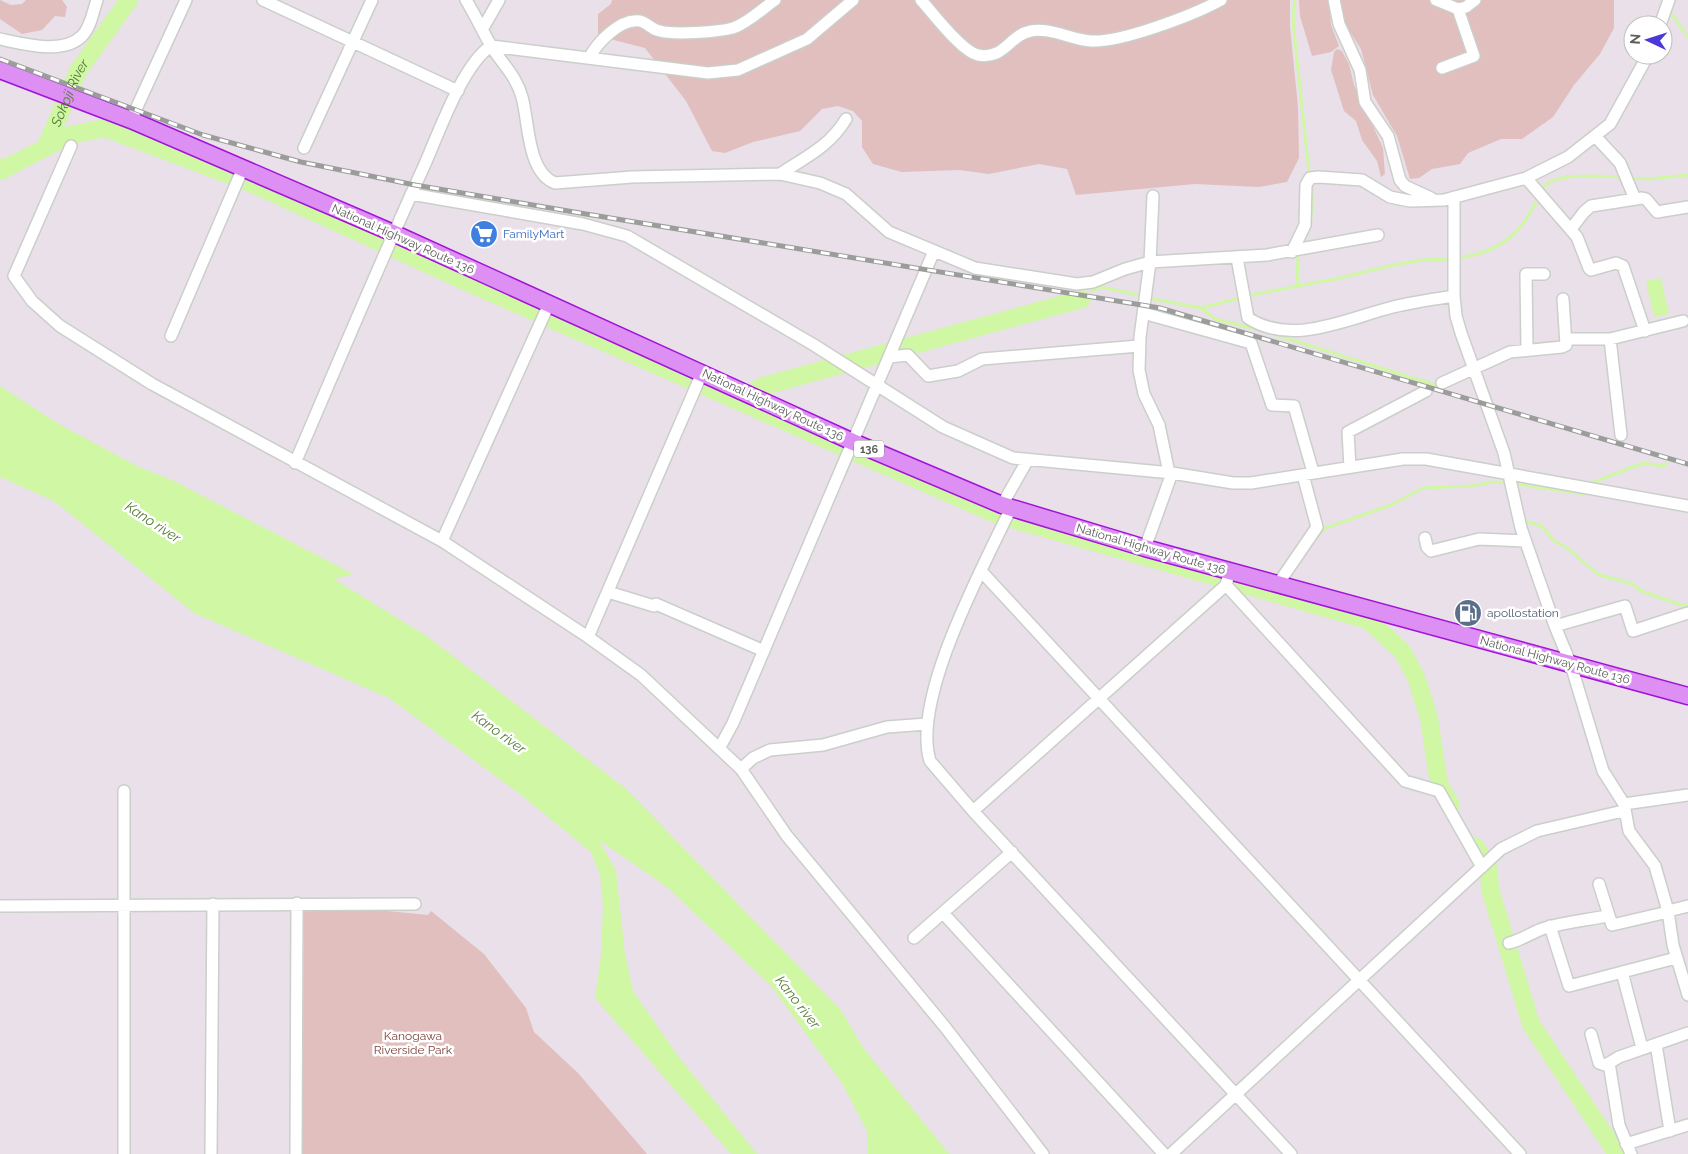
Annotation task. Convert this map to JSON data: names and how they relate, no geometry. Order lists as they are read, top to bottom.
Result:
{
  "streets": {
    "highway": ["National Highway Route 136", "136"]
  },
  "water": ["Sokoji River", "Kano river"],
  "parks": ["Kanogawa Riverside Park"],
  "places": {
    "supermarket": ["FamilyMart"],
    "fuel station": ["apollostation"]
  },
  "north": "left"
}
